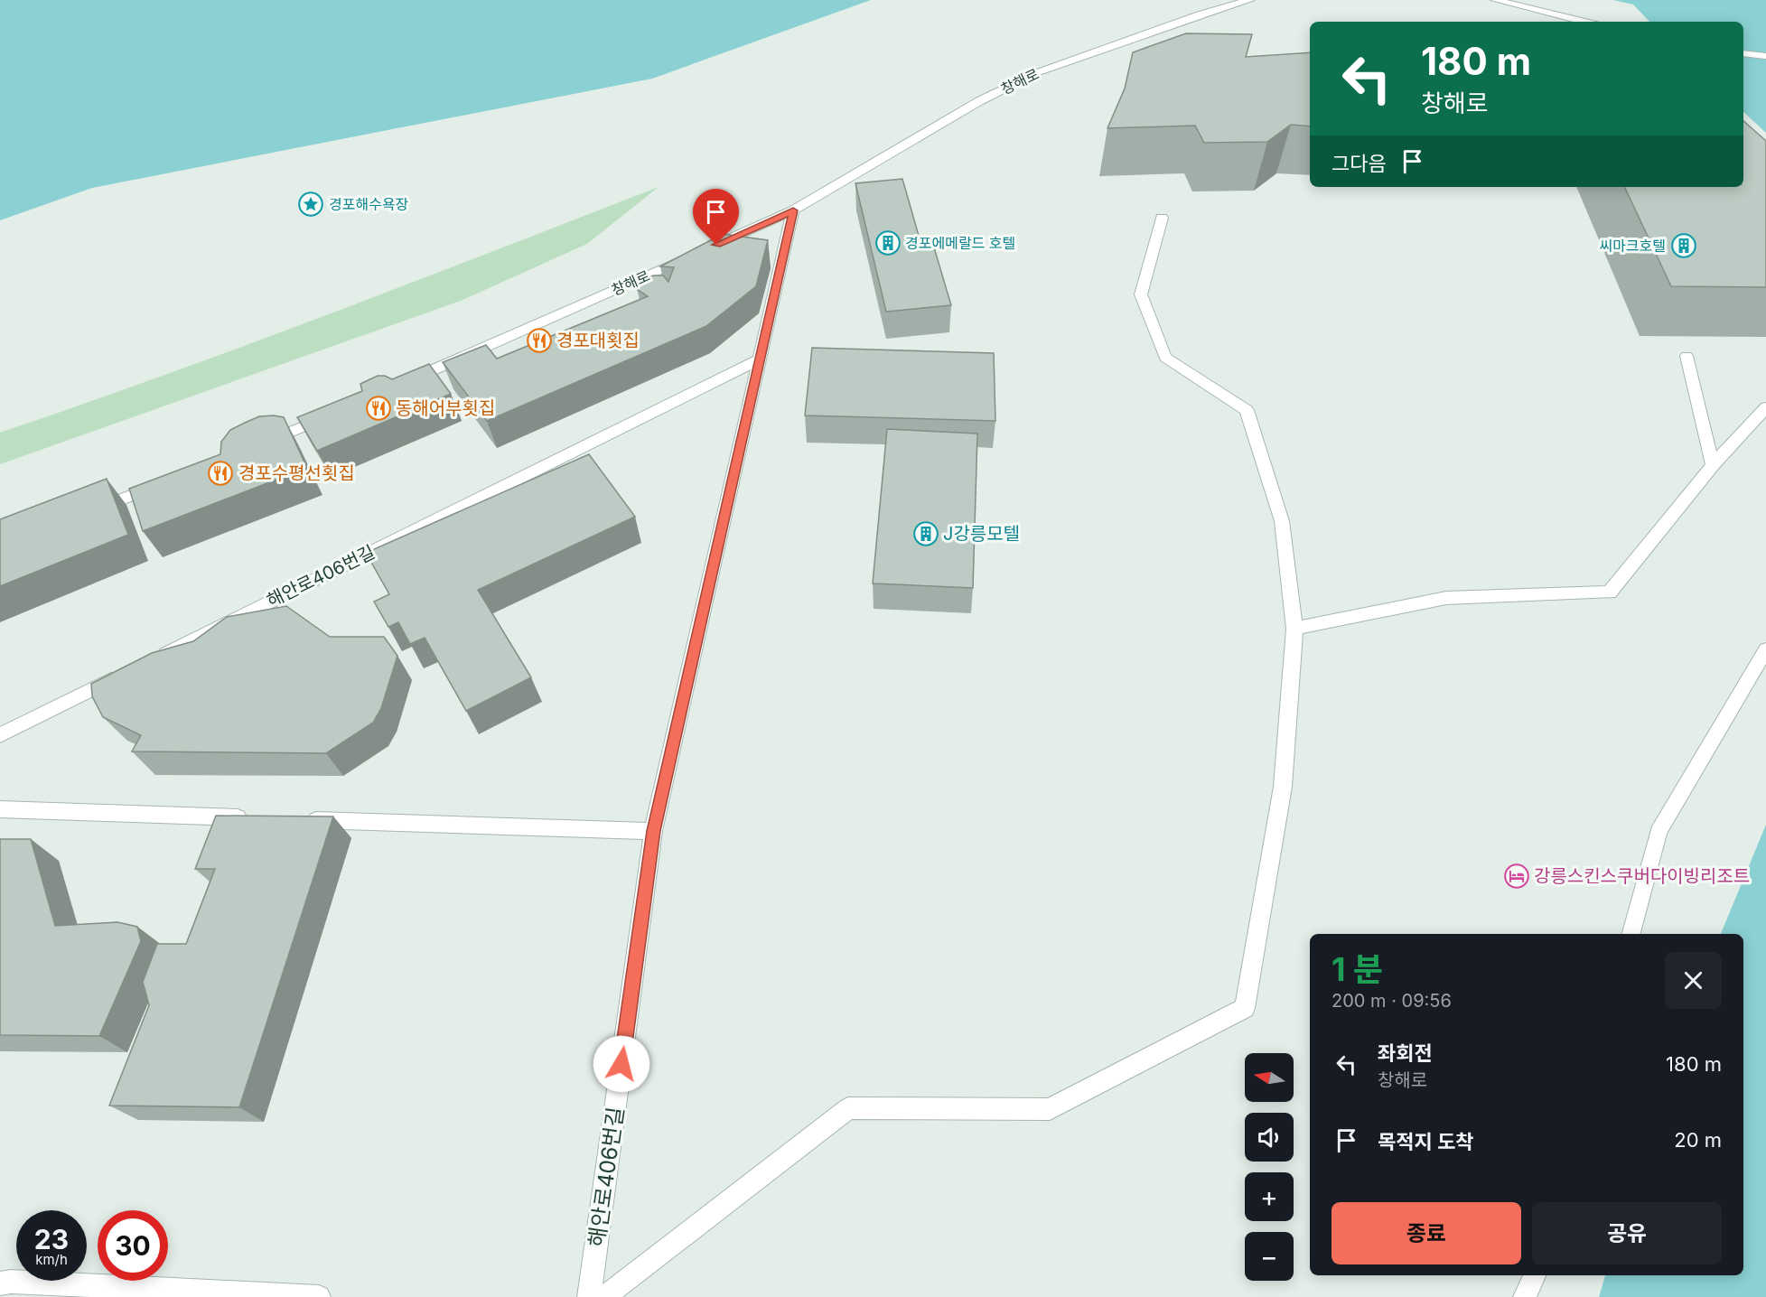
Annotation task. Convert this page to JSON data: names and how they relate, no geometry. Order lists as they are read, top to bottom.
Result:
{
  "streets": {
    "street": ["창해로", "해안로406번길"]
  },
  "crossings": [
    ["창해로", "해안로406번길"]
  ],
  "places": {
    "place": ["경포해수욕장"],
    "building": ["경포에메랄드 호텔", "씨마크호텔", "J강릉모텔"],
    "restaurant": ["경포대횟집", "동해어부횟집", "경포수평선횟집"],
    "hotel": ["강릉스킨스쿠버다이빙리조트"]
  },
  "north": "left",
  "page": {
    "turn": ["180 m", "창해로"],
    "then": "그다음",
    "heading": ["1 분", "200 m · 09:56"],
    "list": [
      {
        "name": "좌회전",
        "note": "창해로",
        "value": "180 m"
      },
      {
        "name": "목적지 도착",
        "value": "20 m"
      }
    ],
    "map_buttons": ["+", "−"],
    "buttons": ["종료", "공유"],
    "speed": "23 km/h",
    "limit": "30"
  }
}
